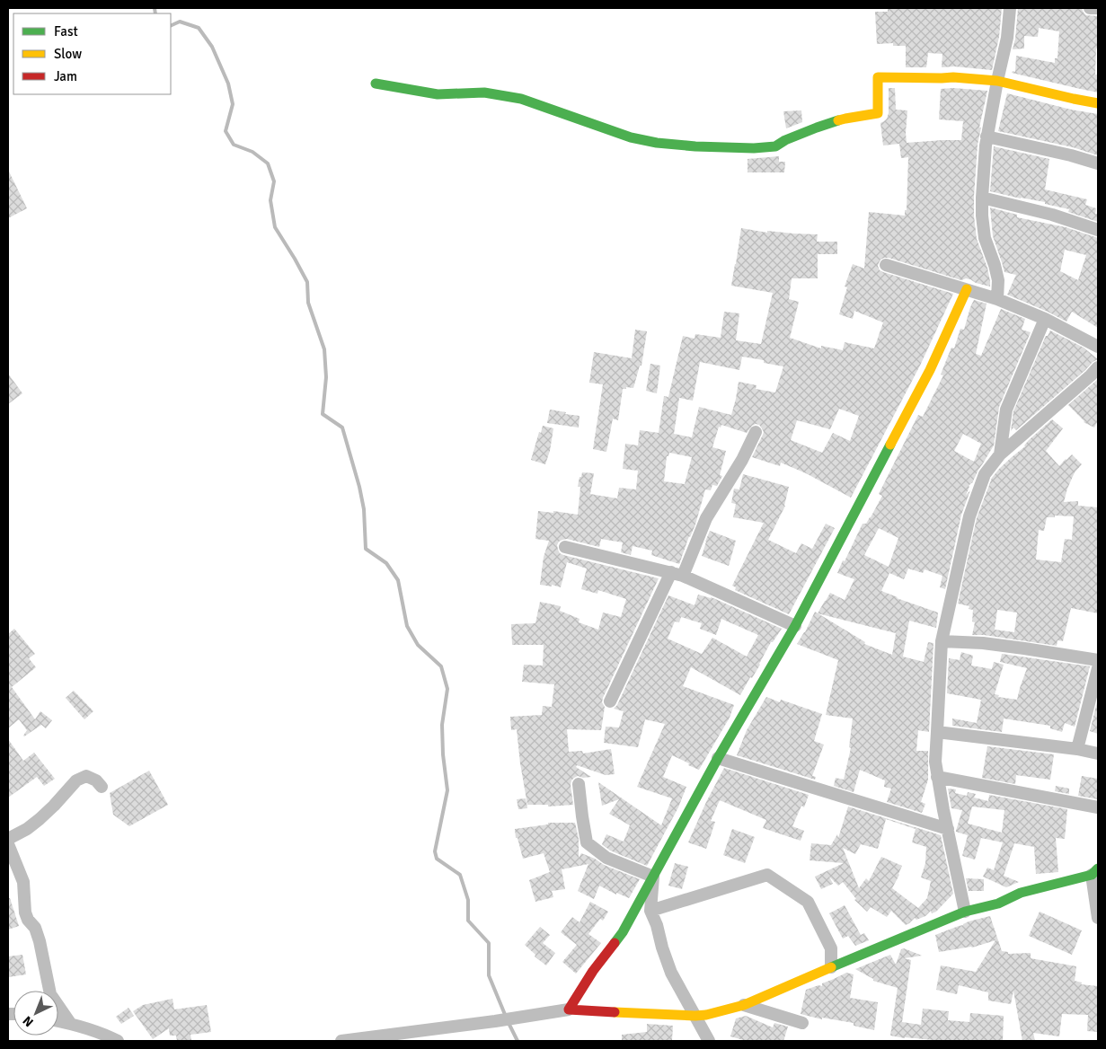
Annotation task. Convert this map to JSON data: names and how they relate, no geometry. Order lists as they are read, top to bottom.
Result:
{
  "legend": ["Fast", "Slow", "Jam"],
  "north": "bottom left"
}
